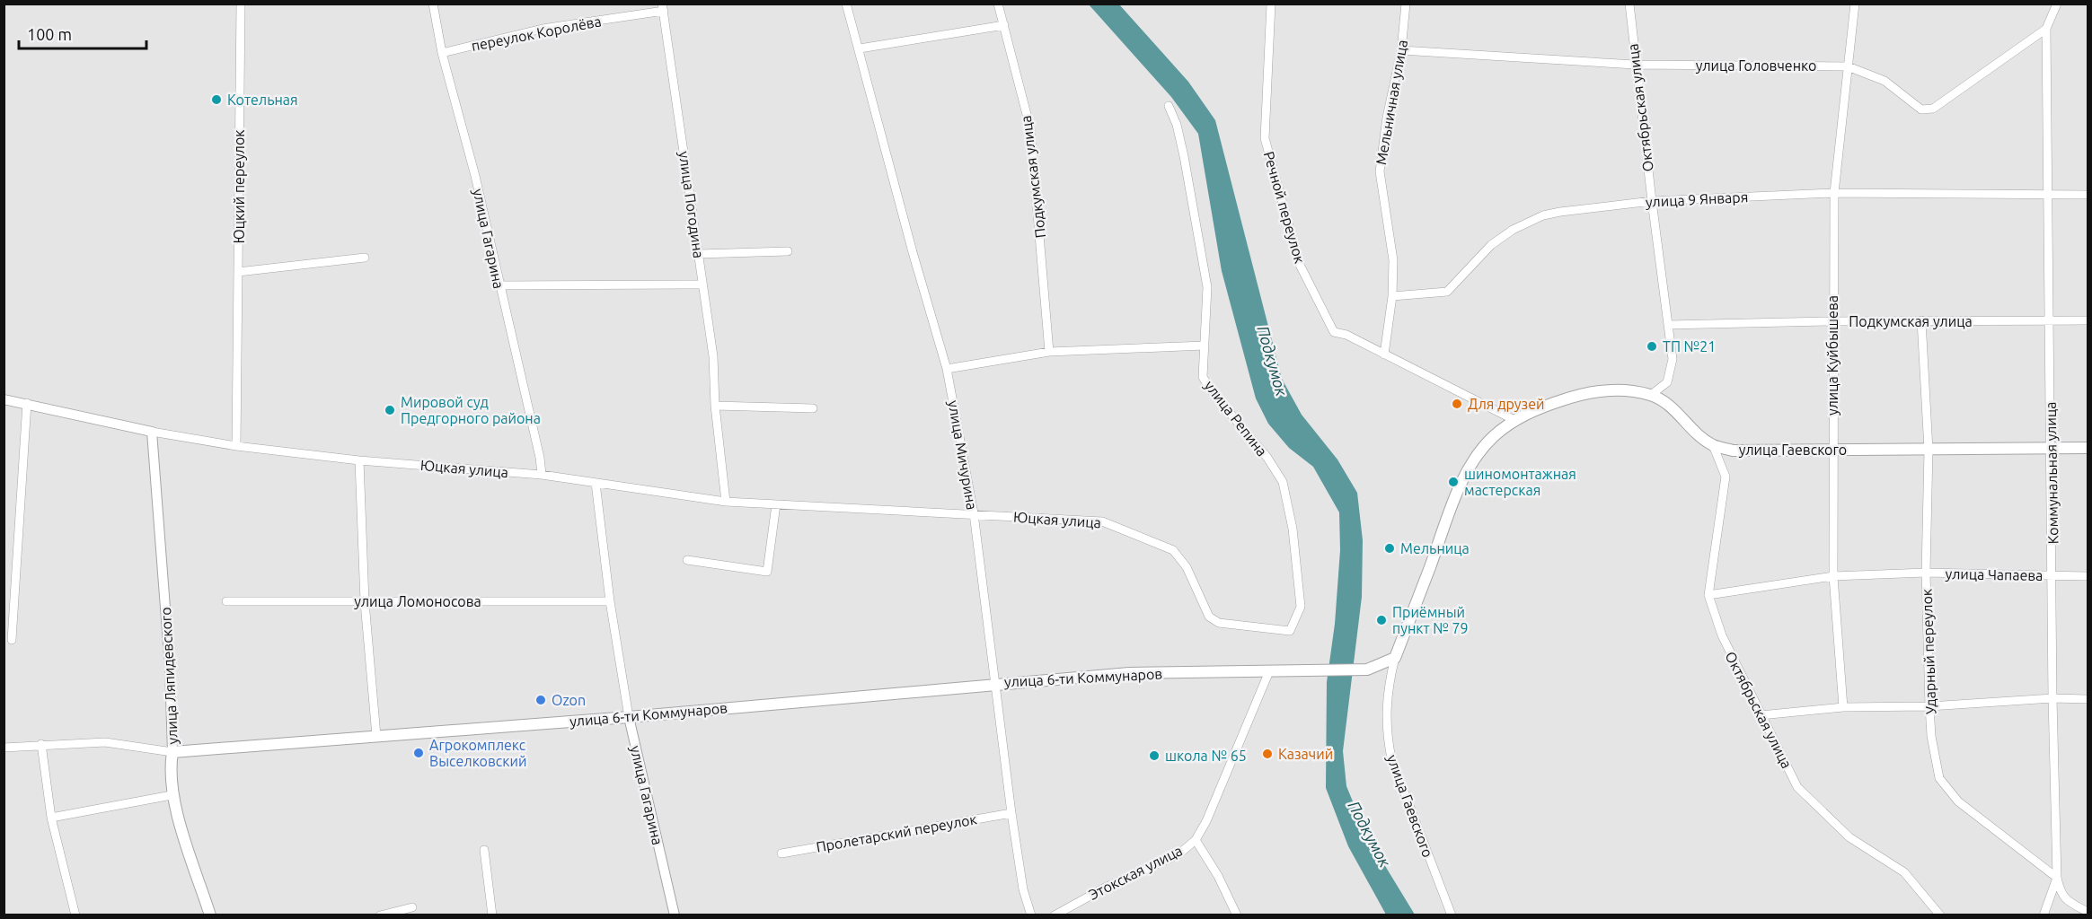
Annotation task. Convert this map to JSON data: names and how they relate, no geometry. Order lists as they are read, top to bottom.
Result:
{
  "streets": {
    "main road": ["улица Гаевского", "улица Ляпидевского", "улица 6-ти Коммунаров"],
    "street": [
      "переулок Королёва",
      "улица Головченко",
      "Мельничная улица",
      "Октябрьская улица",
      "Подкумская улица",
      "Юцкий переулок",
      "улица 9 Января",
      "улица Погодина",
      "Речной переулок",
      "улица Гагарина",
      "улица Куйбышева",
      "улица Репина",
      "улица Мичурина",
      "Юцкая улица",
      "Коммунальная улица",
      "улица Чапаева",
      "улица Ломоносова",
      "Ударный переулок",
      "Пролетарский переулок",
      "Этокская улица"
    ]
  },
  "crossings": [
    ["переулок Королёва", "улица Погодина"],
    ["переулок Королёва", "улица Гагарина"],
    ["улица Головченко", "Мельничная улица"],
    ["улица Головченко", "Октябрьская улица"],
    ["улица Головченко", "улица Куйбышева"],
    ["улица Головченко", "Коммунальная улица"],
    ["Мельничная улица", "улица 9 Января"],
    ["Октябрьская улица", "Подкумская улица"],
    ["Октябрьская улица", "улица 9 Января"],
    ["Октябрьская улица", "улица Гаевского"],
    ["Октябрьская улица", "улица Чапаева"],
    ["Подкумская улица", "улица Куйбышева"],
    ["Подкумская улица", "Коммунальная улица"],
    ["Подкумская улица", "Ударный переулок"],
    ["Юцкий переулок", "Юцкая улица"],
    ["улица 9 Января", "улица Куйбышева"],
    ["улица 9 Января", "Коммунальная улица"],
    ["улица Погодина", "Юцкая улица"],
    ["Речной переулок", "улица Гаевского"],
    ["улица Гагарина", "Юцкая улица"],
    ["улица Гагарина", "улица Ломоносова"],
    ["улица Гагарина", "улица 6-ти Коммунаров"],
    ["улица Куйбышева", "улица Гаевского"],
    ["улица Куйбышева", "улица Чапаева"],
    ["улица Репина", "Юцкая улица"],
    ["улица Гаевского", "Коммунальная улица"],
    ["улица Гаевского", "Ударный переулок"],
    ["улица Гаевского", "улица 6-ти Коммунаров"],
    ["улица Мичурина", "Юцкая улица"],
    ["улица Мичурина", "улица 6-ти Коммунаров"],
    ["улица Мичурина", "Пролетарский переулок"],
    ["Юцкая улица", "улица Ляпидевского"],
    ["Коммунальная улица", "улица Чапаева"],
    ["Коммунальная улица", "Ударный переулок"],
    ["улица Чапаева", "Ударный переулок"],
    ["улица Ляпидевского", "улица 6-ти Коммунаров"],
    ["улица 6-ти Коммунаров", "Этокская улица"]
  ],
  "water": ["Подкумок"],
  "places": [
    "Котельная",
    "ТП №21",
    "Для друзей",
    "Мировой суд Предгорного района",
    "шиномонтажная мастерская",
    "Мельница",
    "Приёмный пункт № 79",
    "Ozon",
    "Агрокомплекс Выселковский",
    "Казачий",
    "школа № 65"
  ],
  "scale_bar": "100 m"
}
